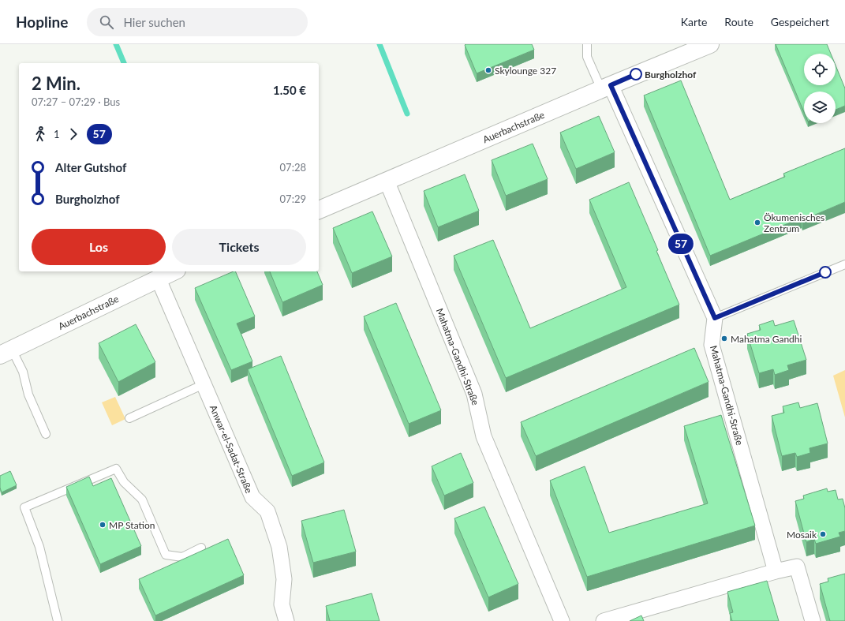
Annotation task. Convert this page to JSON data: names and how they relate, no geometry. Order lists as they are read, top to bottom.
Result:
{
  "streets": {
    "main road": ["Auerbachstraße"],
    "street": ["Mahatma-Gandhi-Straße", "Anwar-el-Sadat-Straße"]
  },
  "crossings": [
    ["Auerbachstraße", "Mahatma-Gandhi-Straße"],
    ["Auerbachstraße", "Anwar-el-Sadat-Straße"]
  ],
  "places": [
    "Skylounge 327",
    "Burgholzhof",
    "Ökumenisches Zentrum",
    "Mahatma Gandhi",
    "MP Station",
    "Mosaik"
  ],
  "lines": ["bus line 57"],
  "page": {
    "header": "Hopline",
    "search": "Hier suchen",
    "nav": ["Karte", "Route", "Gespeichert"],
    "on_map": "57",
    "heading": ["2 Min.", "07:27 – 07:29 · Bus", "1.50 €"],
    "legs": ["1", "57"],
    "list": [
      {
        "name": "Alter Gutshof",
        "value": "07:28"
      },
      {
        "name": "Burgholzhof",
        "value": "07:29"
      }
    ],
    "buttons": ["Los", "Tickets"]
  }
}
